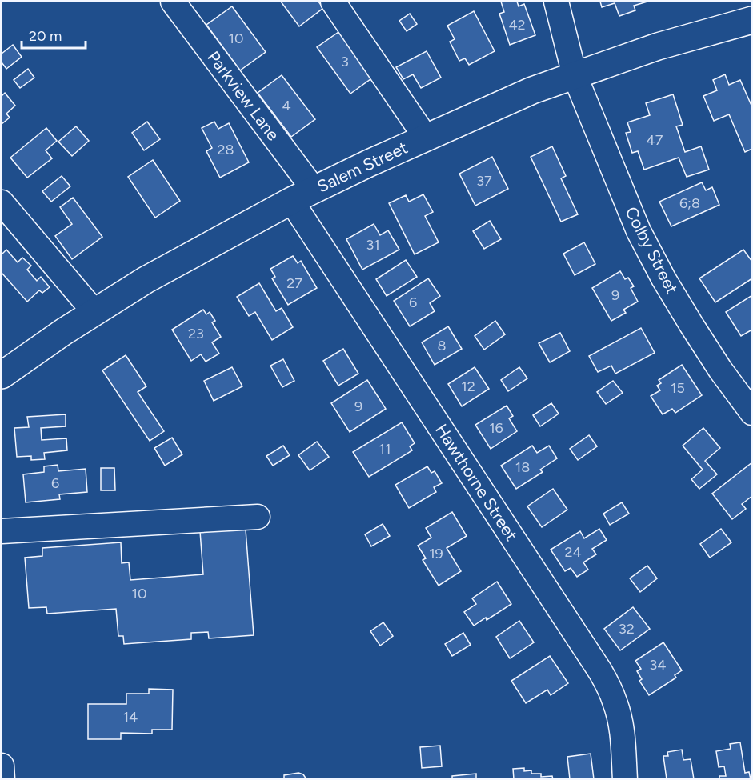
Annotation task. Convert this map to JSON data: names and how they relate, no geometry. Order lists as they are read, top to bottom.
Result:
{
  "streets": {
    "main road": ["Salem Street"],
    "street": ["Parkview Lane", "Colby Street", "Hawthorne Street"]
  },
  "crossings": [
    ["Parkview Lane", "Salem Street"],
    ["Salem Street", "Colby Street"],
    ["Salem Street", "Hawthorne Street"]
  ],
  "house_numbers": [
    "42",
    "10",
    "3",
    "4",
    "47",
    "28",
    "37",
    "6;8",
    "31",
    "27",
    "9",
    "6",
    "23",
    "8",
    "12",
    "15",
    "9",
    "16",
    "11",
    "18",
    "6",
    "24",
    "19",
    "10",
    "32",
    "34",
    "14"
  ],
  "scale_bar": "20 m"
}
